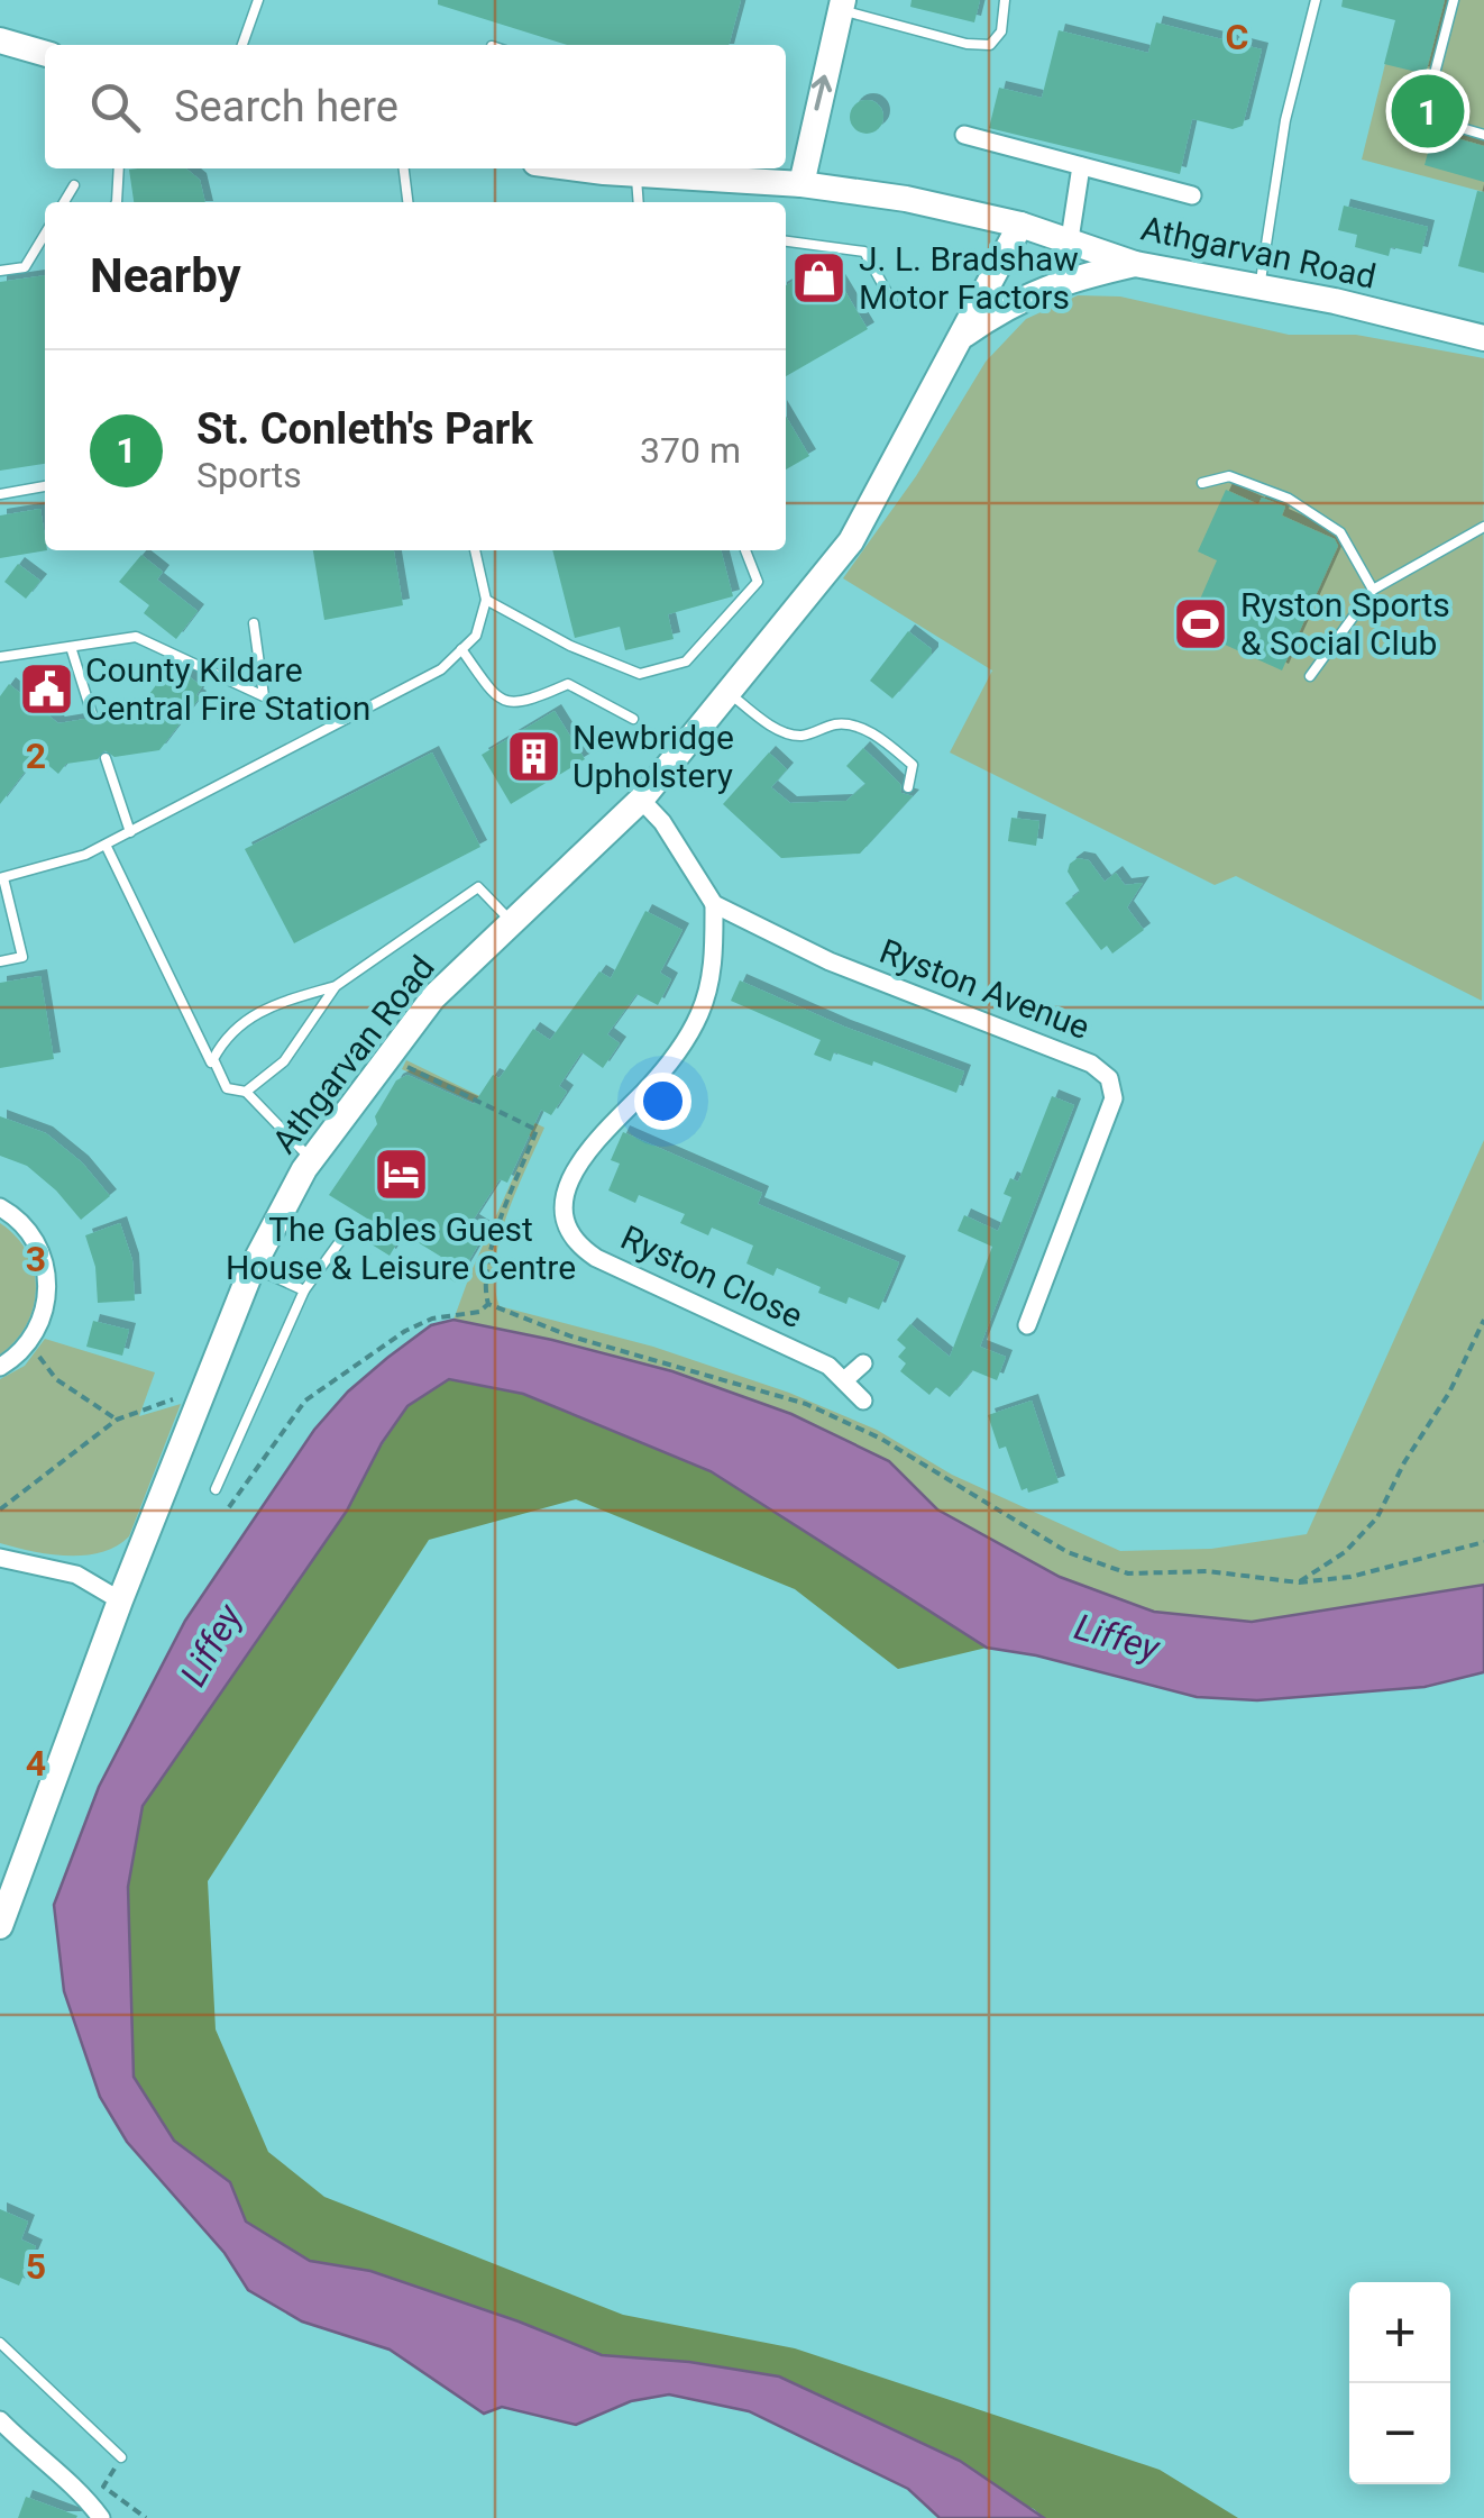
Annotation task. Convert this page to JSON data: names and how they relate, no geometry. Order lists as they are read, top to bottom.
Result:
{
  "streets": {
    "main road": ["Athgarvan Road"],
    "street": ["Ryston Avenue", "Ryston Close"]
  },
  "crossings": [
    ["Ryston Avenue", "Ryston Close"]
  ],
  "water": ["Liffey"],
  "places": {
    "shop": ["J. L. Bradshaw Motor Factors"],
    "sports": ["Ryston Sports & Social Club"],
    "public building": ["County Kildare Central Fire Station"],
    "building": ["Newbridge Upholstery"],
    "hotel": ["The Gables Guest House & Leisure Centre"]
  },
  "page": {
    "search": "Search here",
    "pins": "1",
    "heading": "Nearby",
    "list": [
      {
        "mark": "1",
        "name": "St. Conleth's Park",
        "note": "Sports",
        "value": "370 m"
      }
    ],
    "map_buttons": ["+", "−"]
  },
  "grid": {
    "columns": ["C"],
    "rows": [
      "2",
      "3",
      "4",
      "5"
    ]
  }
}
